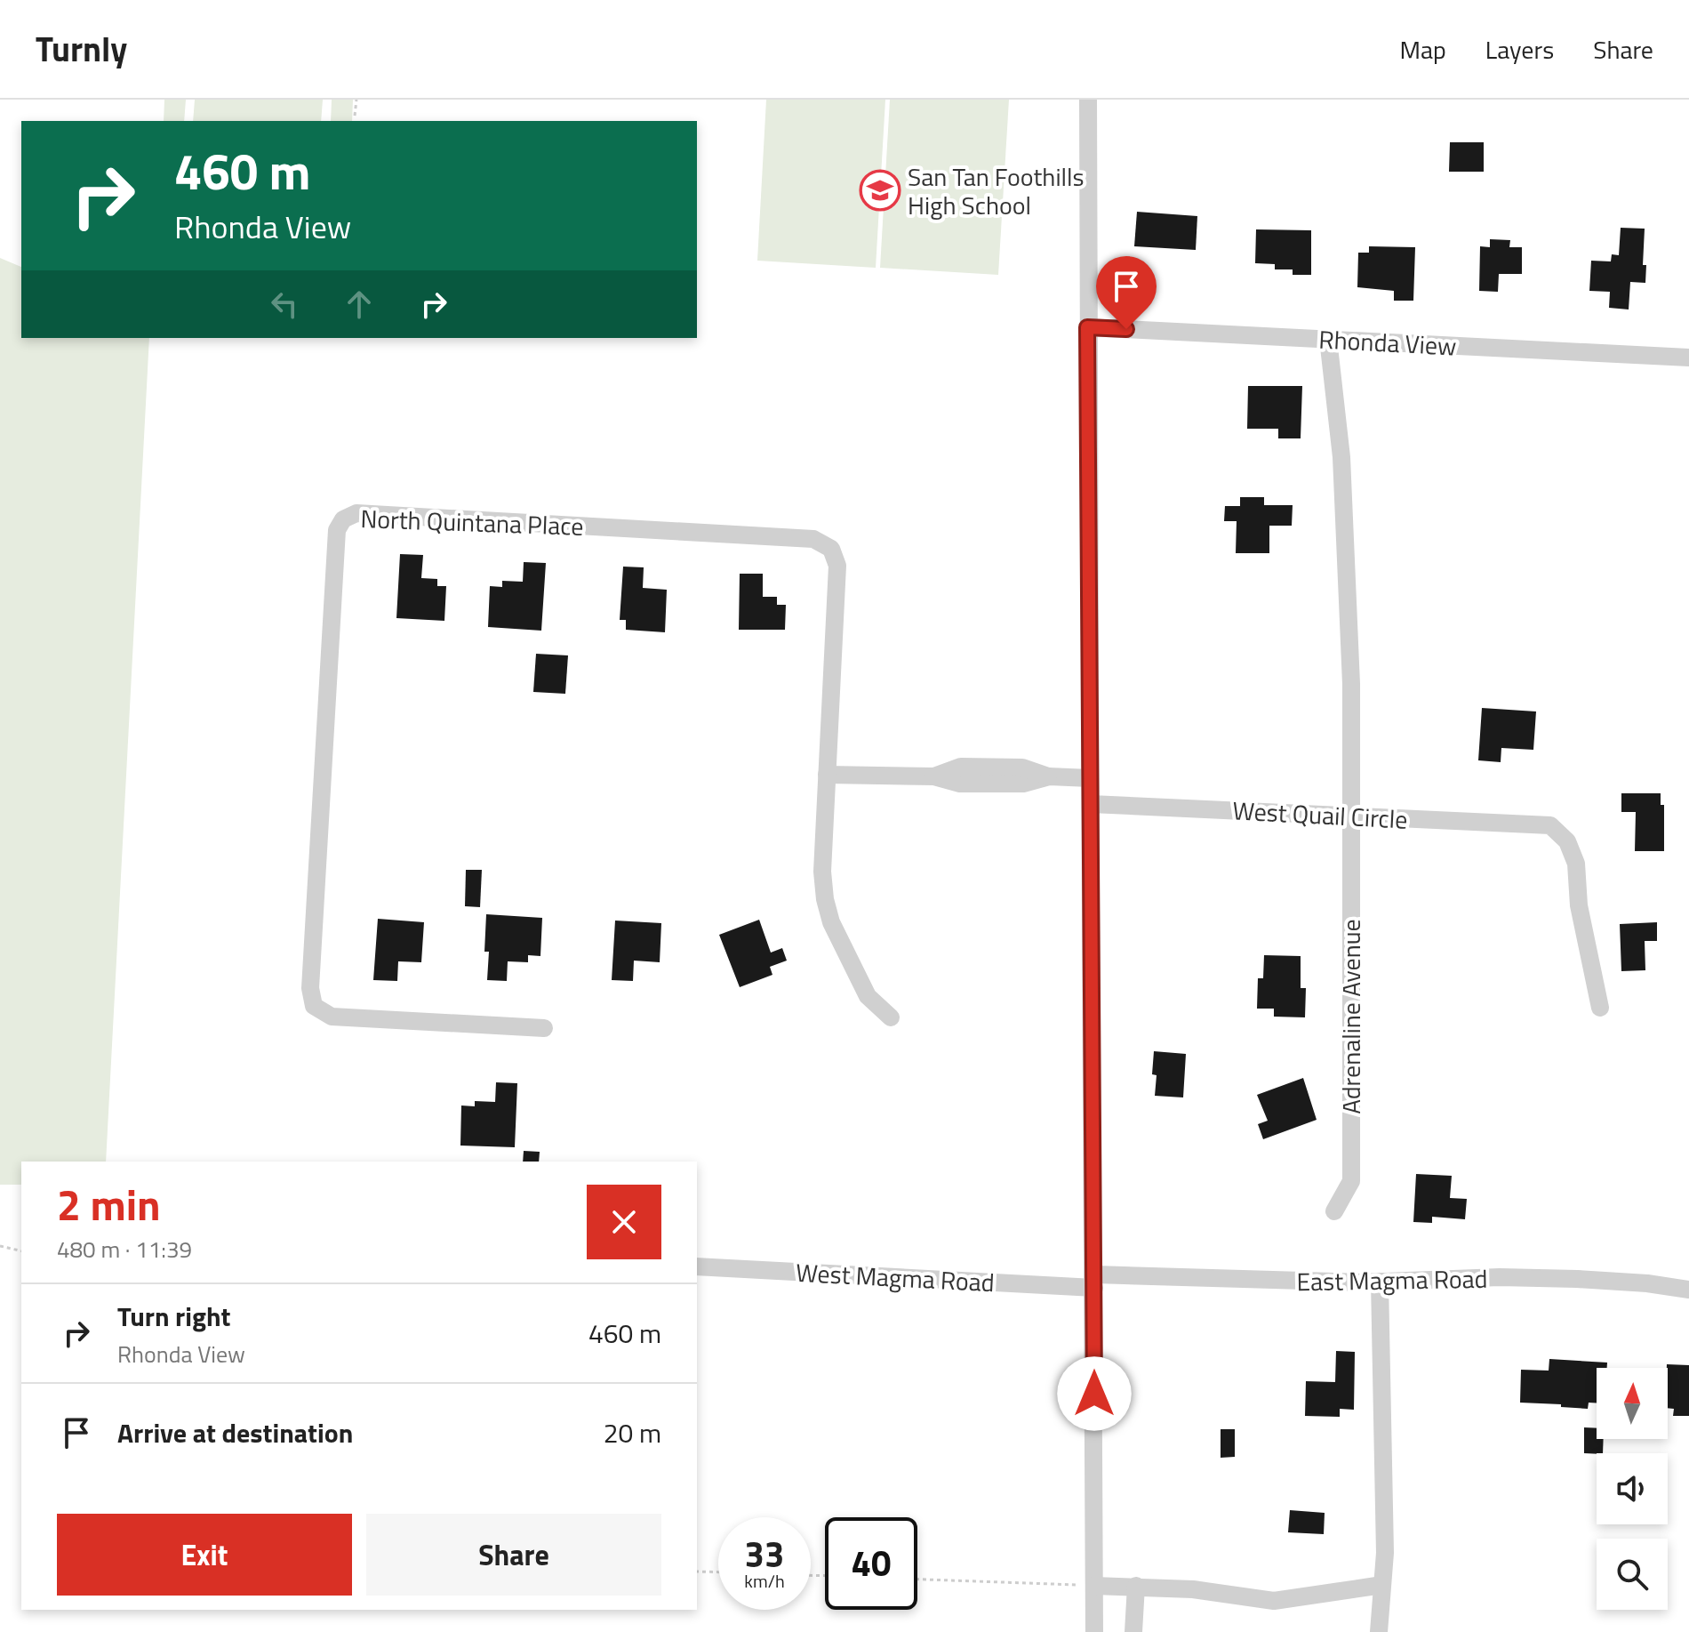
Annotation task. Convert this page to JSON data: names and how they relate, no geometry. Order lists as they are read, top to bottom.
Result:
{
  "streets": {
    "street": [
      "Rhonda View",
      "North Quintana Place",
      "West Quail Circle",
      "Adrenaline Avenue",
      "West Magma Road",
      "East Magma Road"
    ]
  },
  "crossings": [
    ["Rhonda View", "Adrenaline Avenue"],
    ["West Quail Circle", "Adrenaline Avenue"],
    ["West Magma Road", "East Magma Road"]
  ],
  "places": {
    "school or university": ["San Tan Foothills High School"]
  },
  "north": "top",
  "page": {
    "header": "Turnly",
    "nav": ["Map", "Layers", "Share"],
    "turn": ["460 m", "Rhonda View"],
    "heading": ["2 min", "480 m · 11:39"],
    "list": [
      {
        "name": "Turn right",
        "note": "Rhonda View",
        "value": "460 m"
      },
      {
        "name": "Arrive at destination",
        "value": "20 m"
      }
    ],
    "buttons": ["Exit", "Share"],
    "speed": "33 km/h",
    "limit": "40"
  }
}
